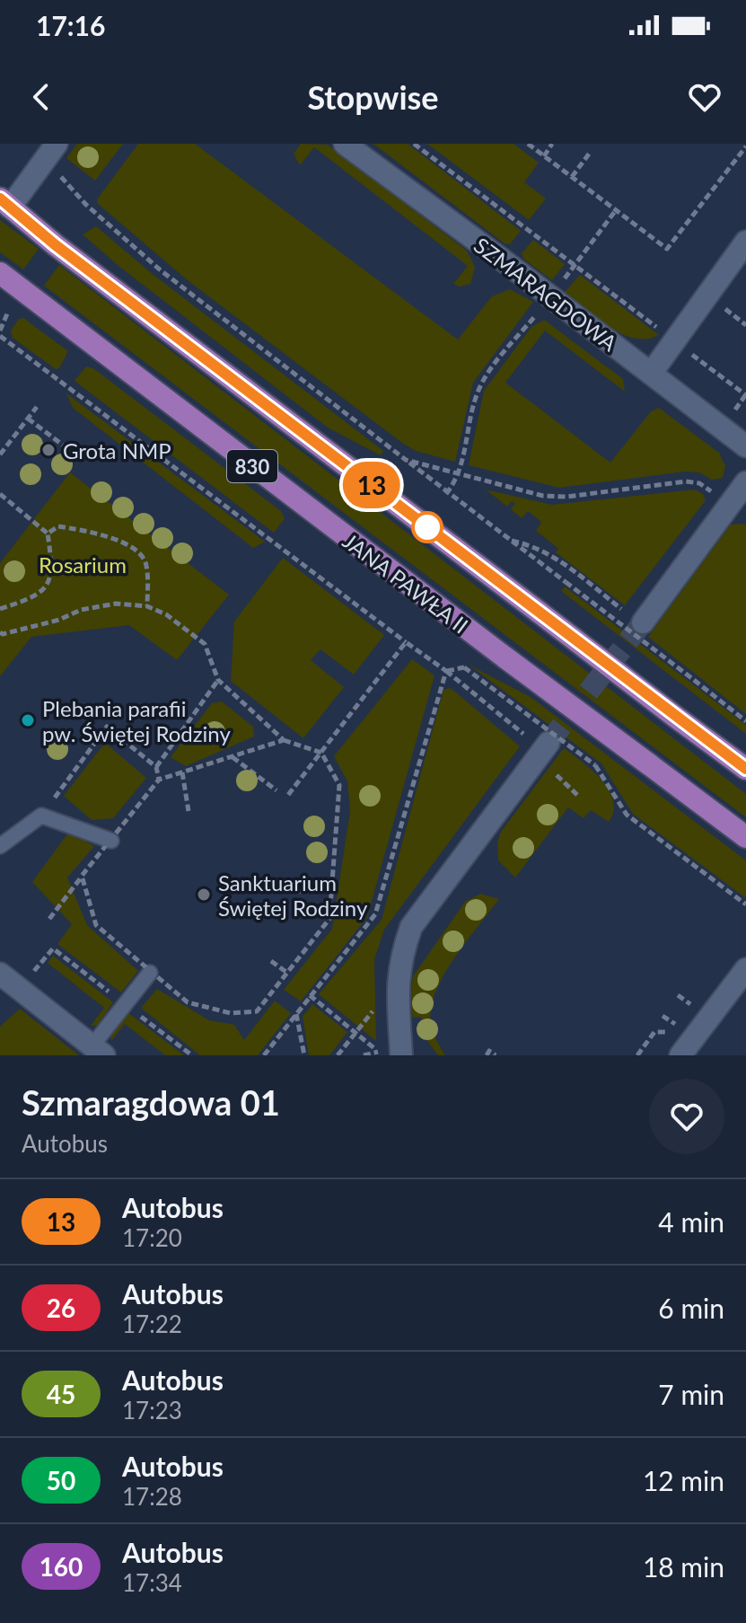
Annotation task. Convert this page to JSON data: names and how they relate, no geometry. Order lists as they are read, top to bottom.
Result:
{
  "streets": {
    "main road": ["830", "JANA PAWŁA II"],
    "street": ["SZMARAGDOWA"]
  },
  "parks": ["Rosarium"],
  "places": ["Grota NMP", "Plebania parafii pw. Świętej Rodziny", "Sanktuarium Świętej Rodziny"],
  "lines": ["bus line 13"],
  "page": {
    "status": "17:16",
    "header": "Stopwise",
    "on_map": "13",
    "heading": ["Szmaragdowa 01", "Autobus"],
    "list": [
      {
        "mark": "13",
        "name": "Autobus",
        "note": "17:20",
        "value": "4 min"
      },
      {
        "mark": "26",
        "name": "Autobus",
        "note": "17:22",
        "value": "6 min"
      },
      {
        "mark": "45",
        "name": "Autobus",
        "note": "17:23",
        "value": "7 min"
      },
      {
        "mark": "50",
        "name": "Autobus",
        "note": "17:28",
        "value": "12 min"
      },
      {
        "mark": "160",
        "name": "Autobus",
        "note": "17:34",
        "value": "18 min"
      }
    ]
  }
}
